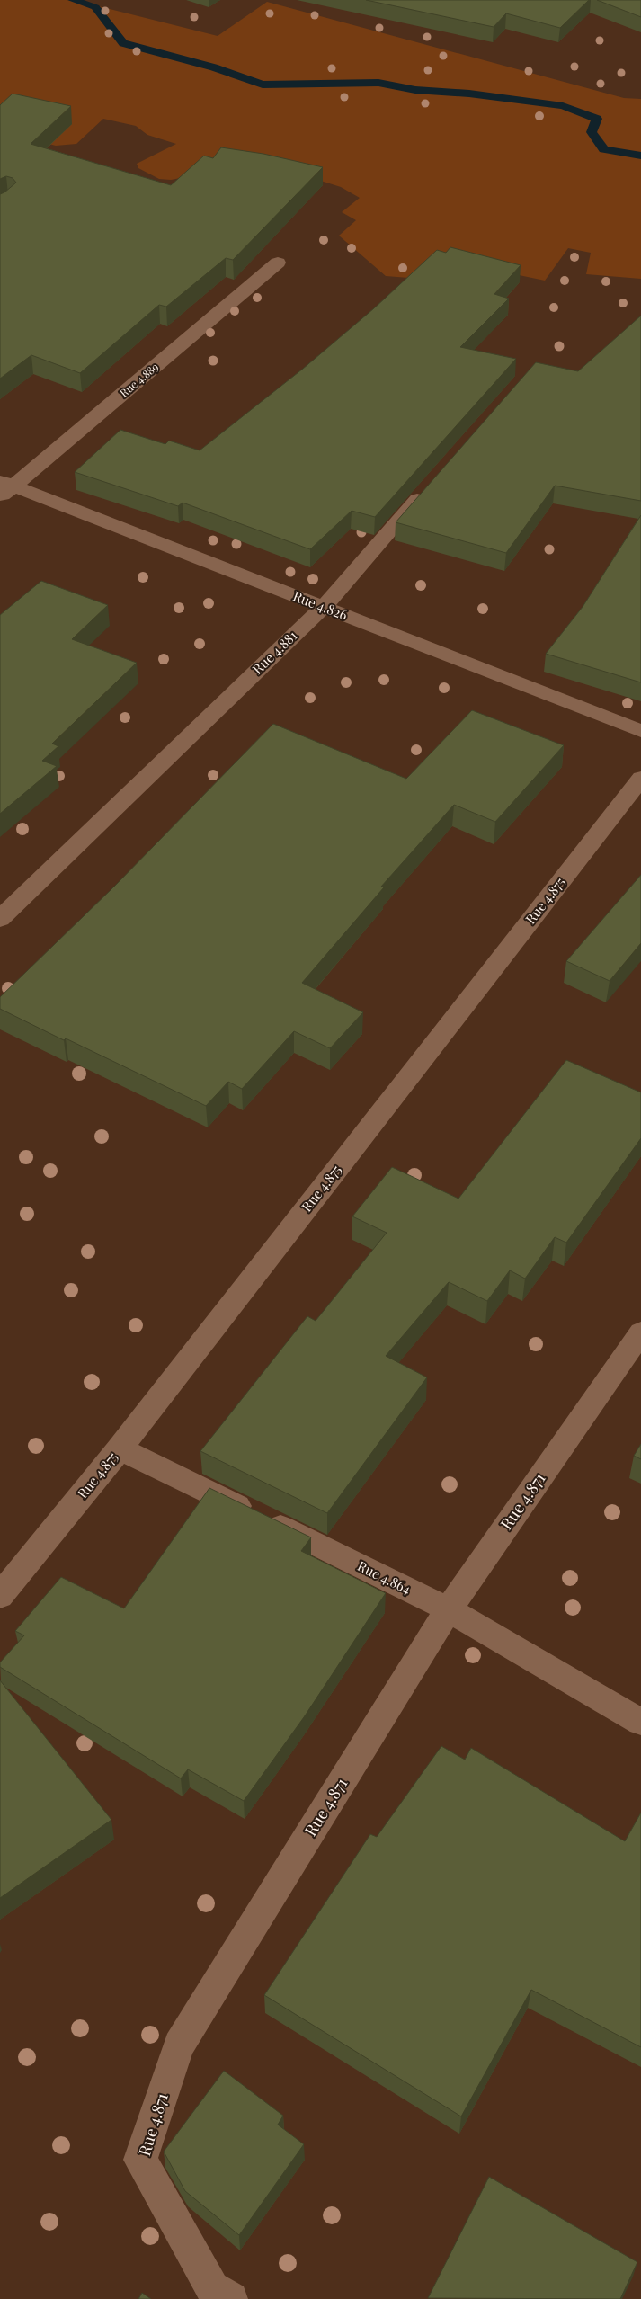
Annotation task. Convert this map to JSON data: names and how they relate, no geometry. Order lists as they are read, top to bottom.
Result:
{
  "streets": {
    "street": [
      "Rue 4.889",
      "Rue 4.826",
      "Rue 4.881",
      "Rue 4.875",
      "Rue 4.871",
      "Rue 4.864"
    ]
  },
  "crossings": [
    ["Rue 4.889", "Rue 4.826"],
    ["Rue 4.826", "Rue 4.881"],
    ["Rue 4.875", "Rue 4.864"],
    ["Rue 4.871", "Rue 4.864"]
  ]
}
